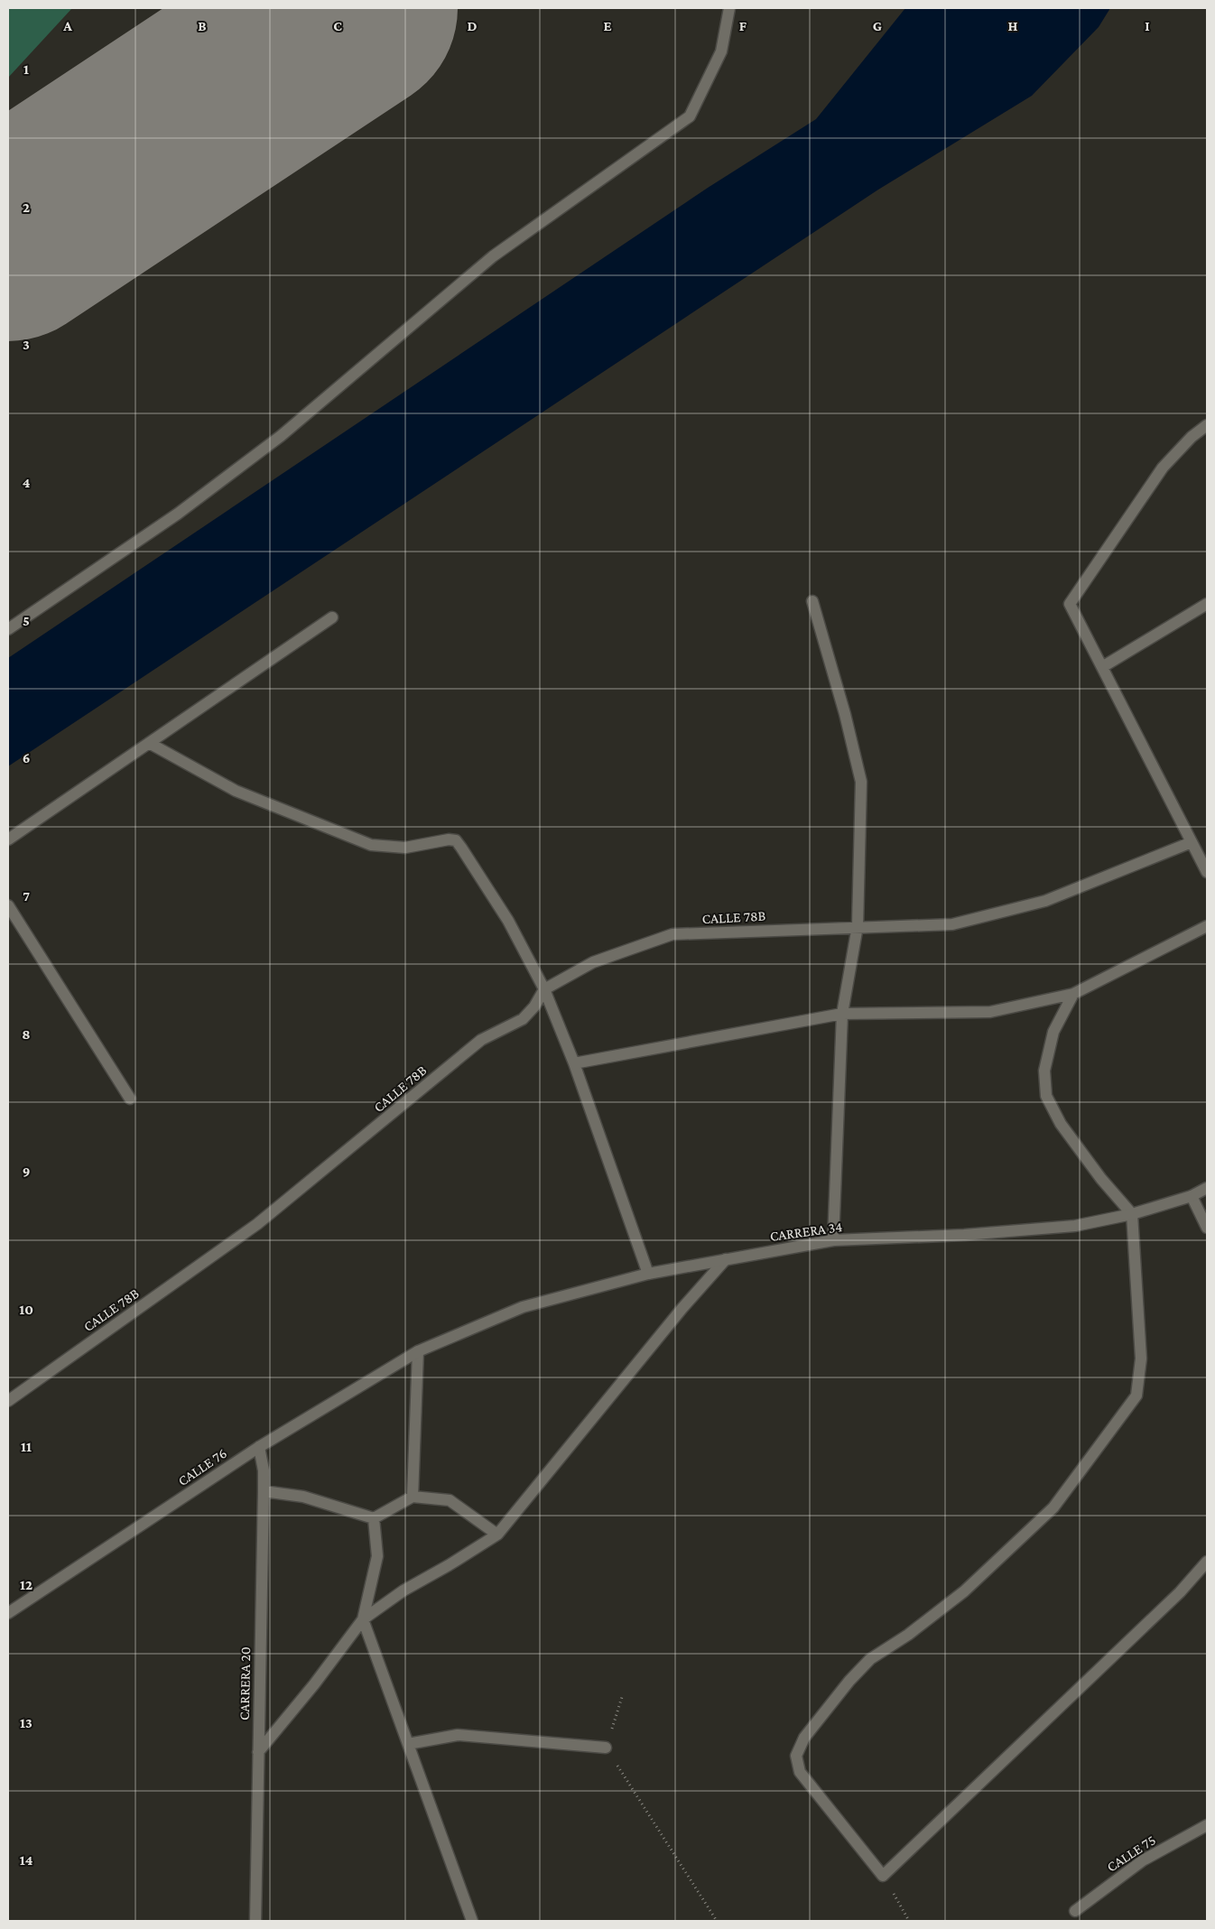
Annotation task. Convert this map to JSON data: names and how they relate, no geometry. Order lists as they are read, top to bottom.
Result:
{
  "streets": {
    "street": [
      "CALLE 78B",
      "CARRERA 34",
      "CALLE 76",
      "CARRERA 20",
      "CALLE 75"
    ]
  },
  "crossings": [
    ["CARRERA 34", "CALLE 76"],
    ["CALLE 76", "CARRERA 20"]
  ],
  "grid": {
    "columns": [
      "A",
      "B",
      "C",
      "D",
      "E",
      "F",
      "G",
      "H",
      "I"
    ],
    "rows": [
      "1",
      "2",
      "3",
      "4",
      "5",
      "6",
      "7",
      "8",
      "9",
      "10",
      "11",
      "12",
      "13",
      "14"
    ]
  }
}
